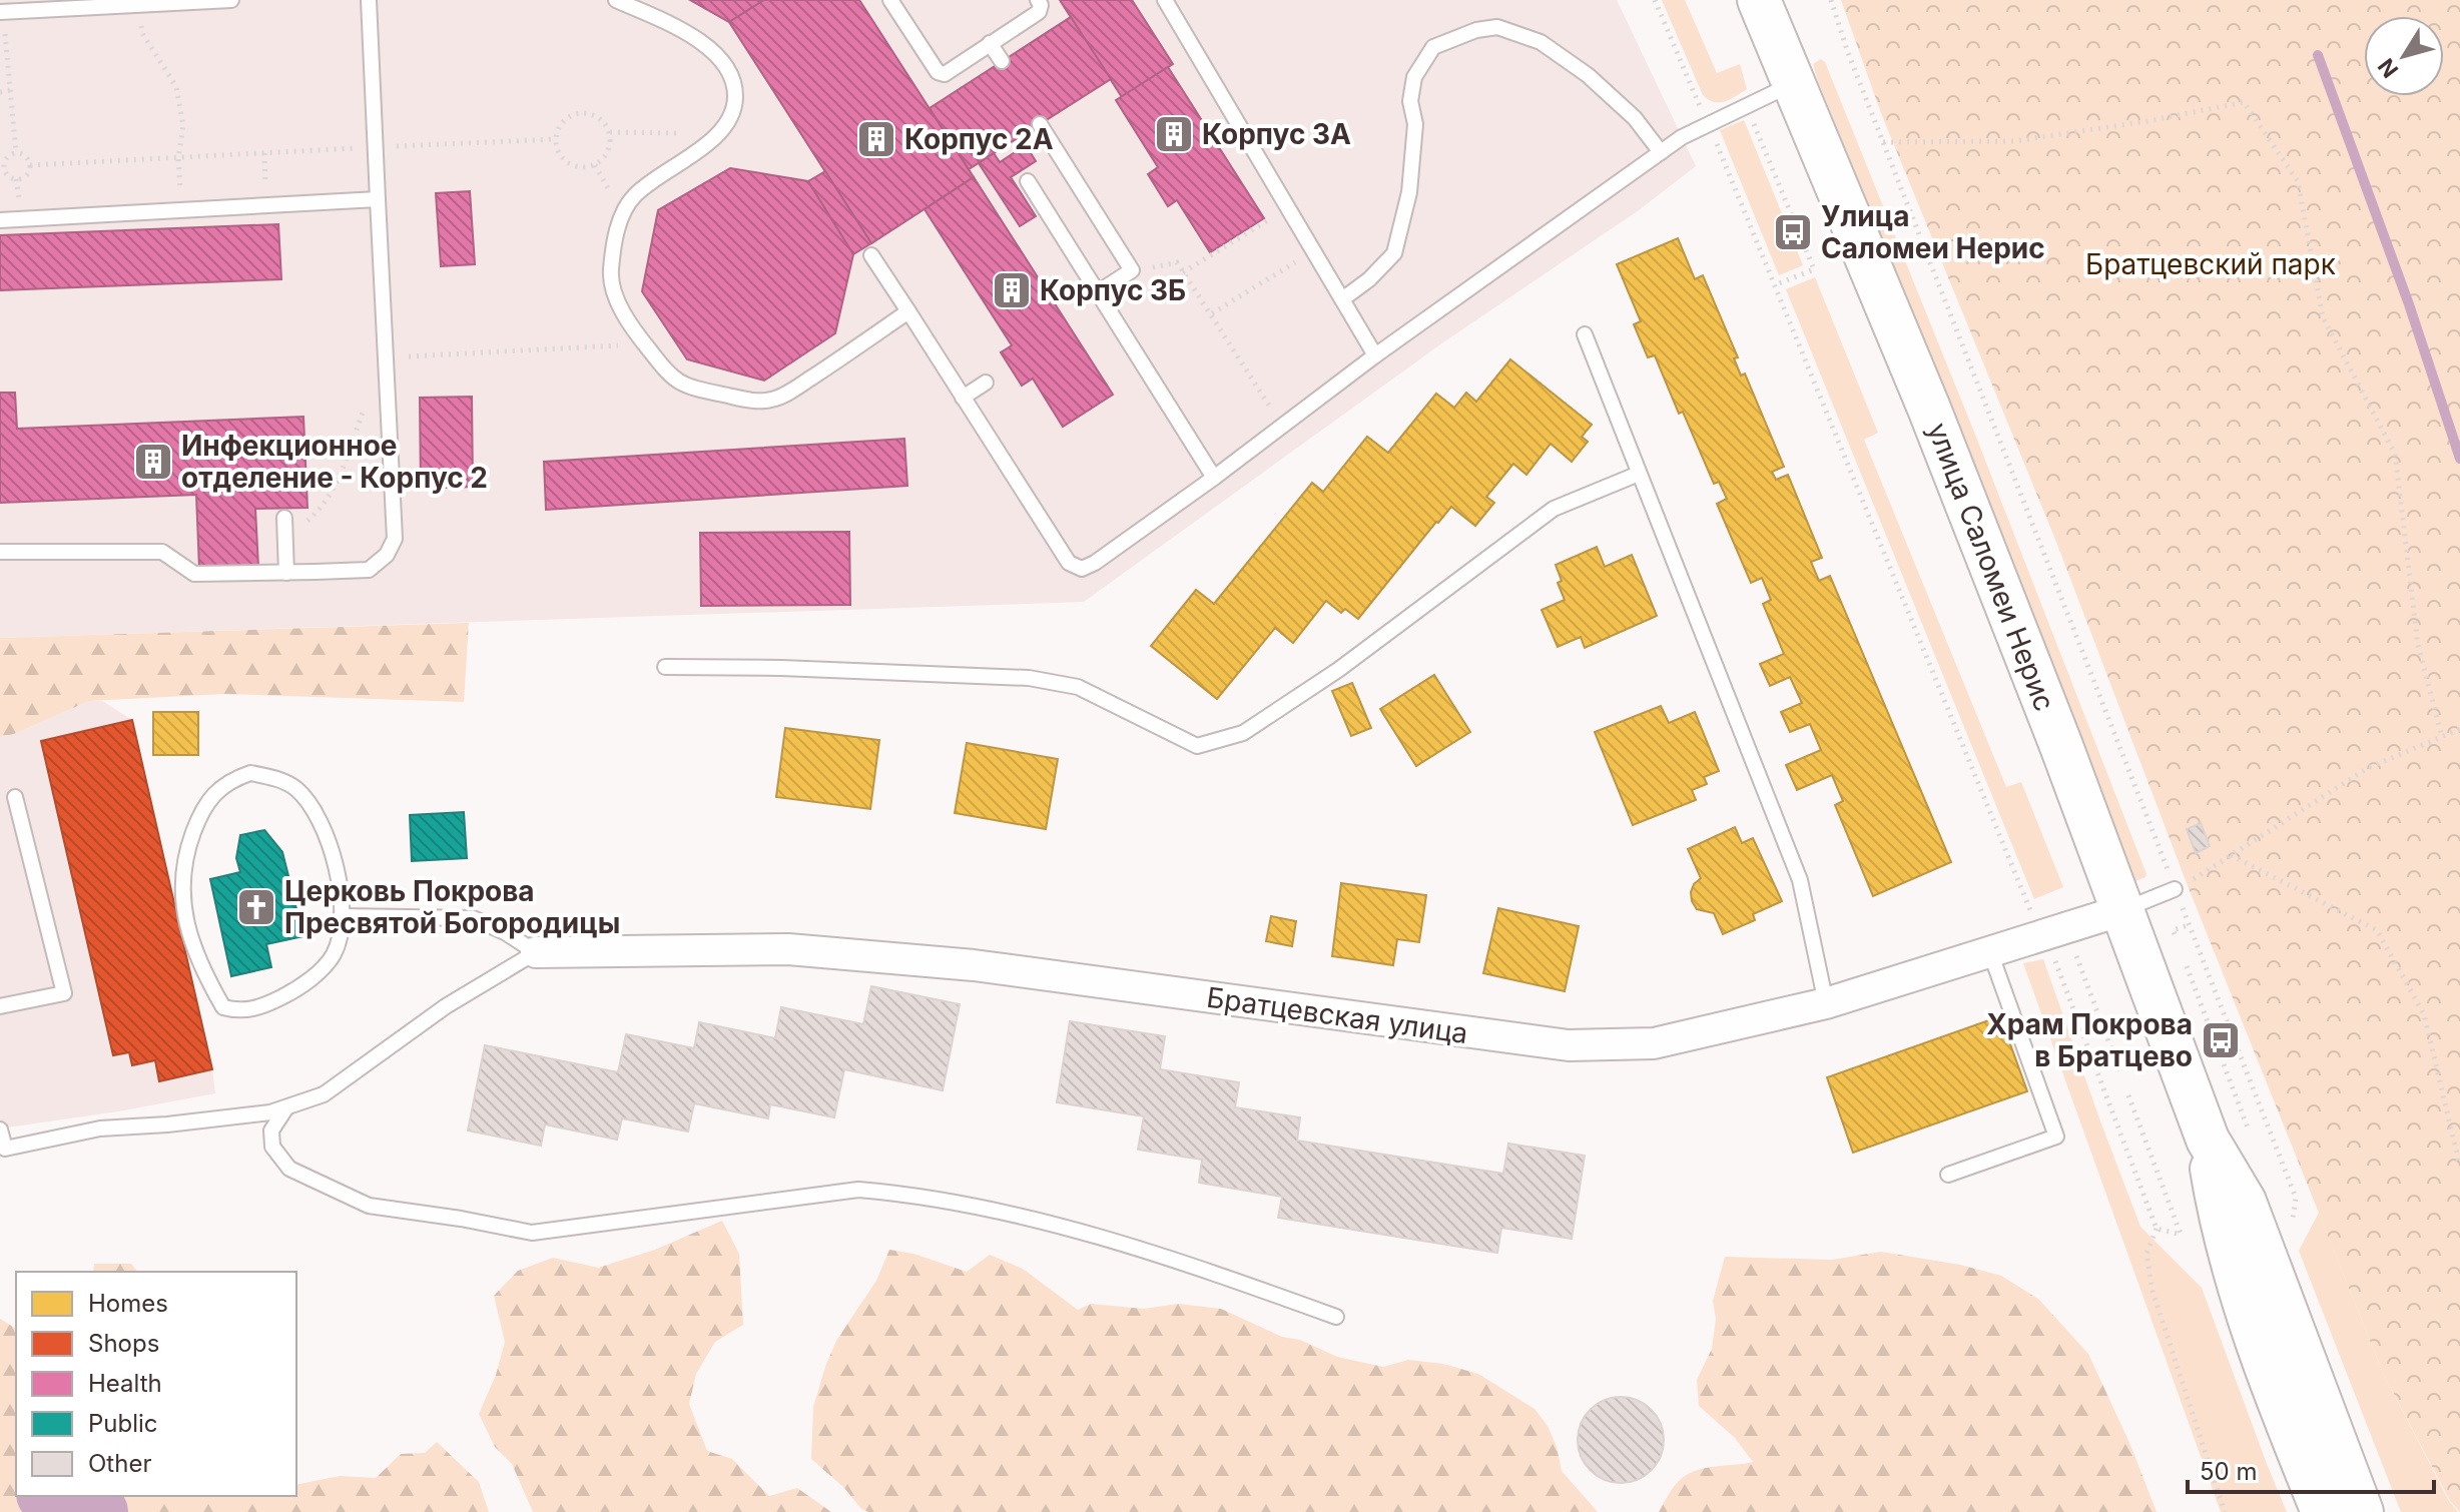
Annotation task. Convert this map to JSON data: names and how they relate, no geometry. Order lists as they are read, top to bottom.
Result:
{
  "streets": {
    "main road": ["улица Саломеи Нерис"],
    "street": ["Братцевская улица"]
  },
  "crossings": [
    ["улица Саломеи Нерис", "Братцевская улица"]
  ],
  "parks": ["Братцевский парк"],
  "places": {
    "building": [
      "Корпус 3А",
      "Корпус 2А",
      "Корпус 3Б",
      "Инфекционное отделение - Корпус 2"
    ],
    "bus stop": ["Улица Саломеи Нерис", "Храм Покрова в Братцево"],
    "church": ["Церковь Покрова Пресвятой Богородицы"]
  },
  "legend": [
    "Homes",
    "Shops",
    "Health",
    "Public",
    "Other"
  ],
  "scale_bar": "50 m",
  "north": "bottom left"
}
